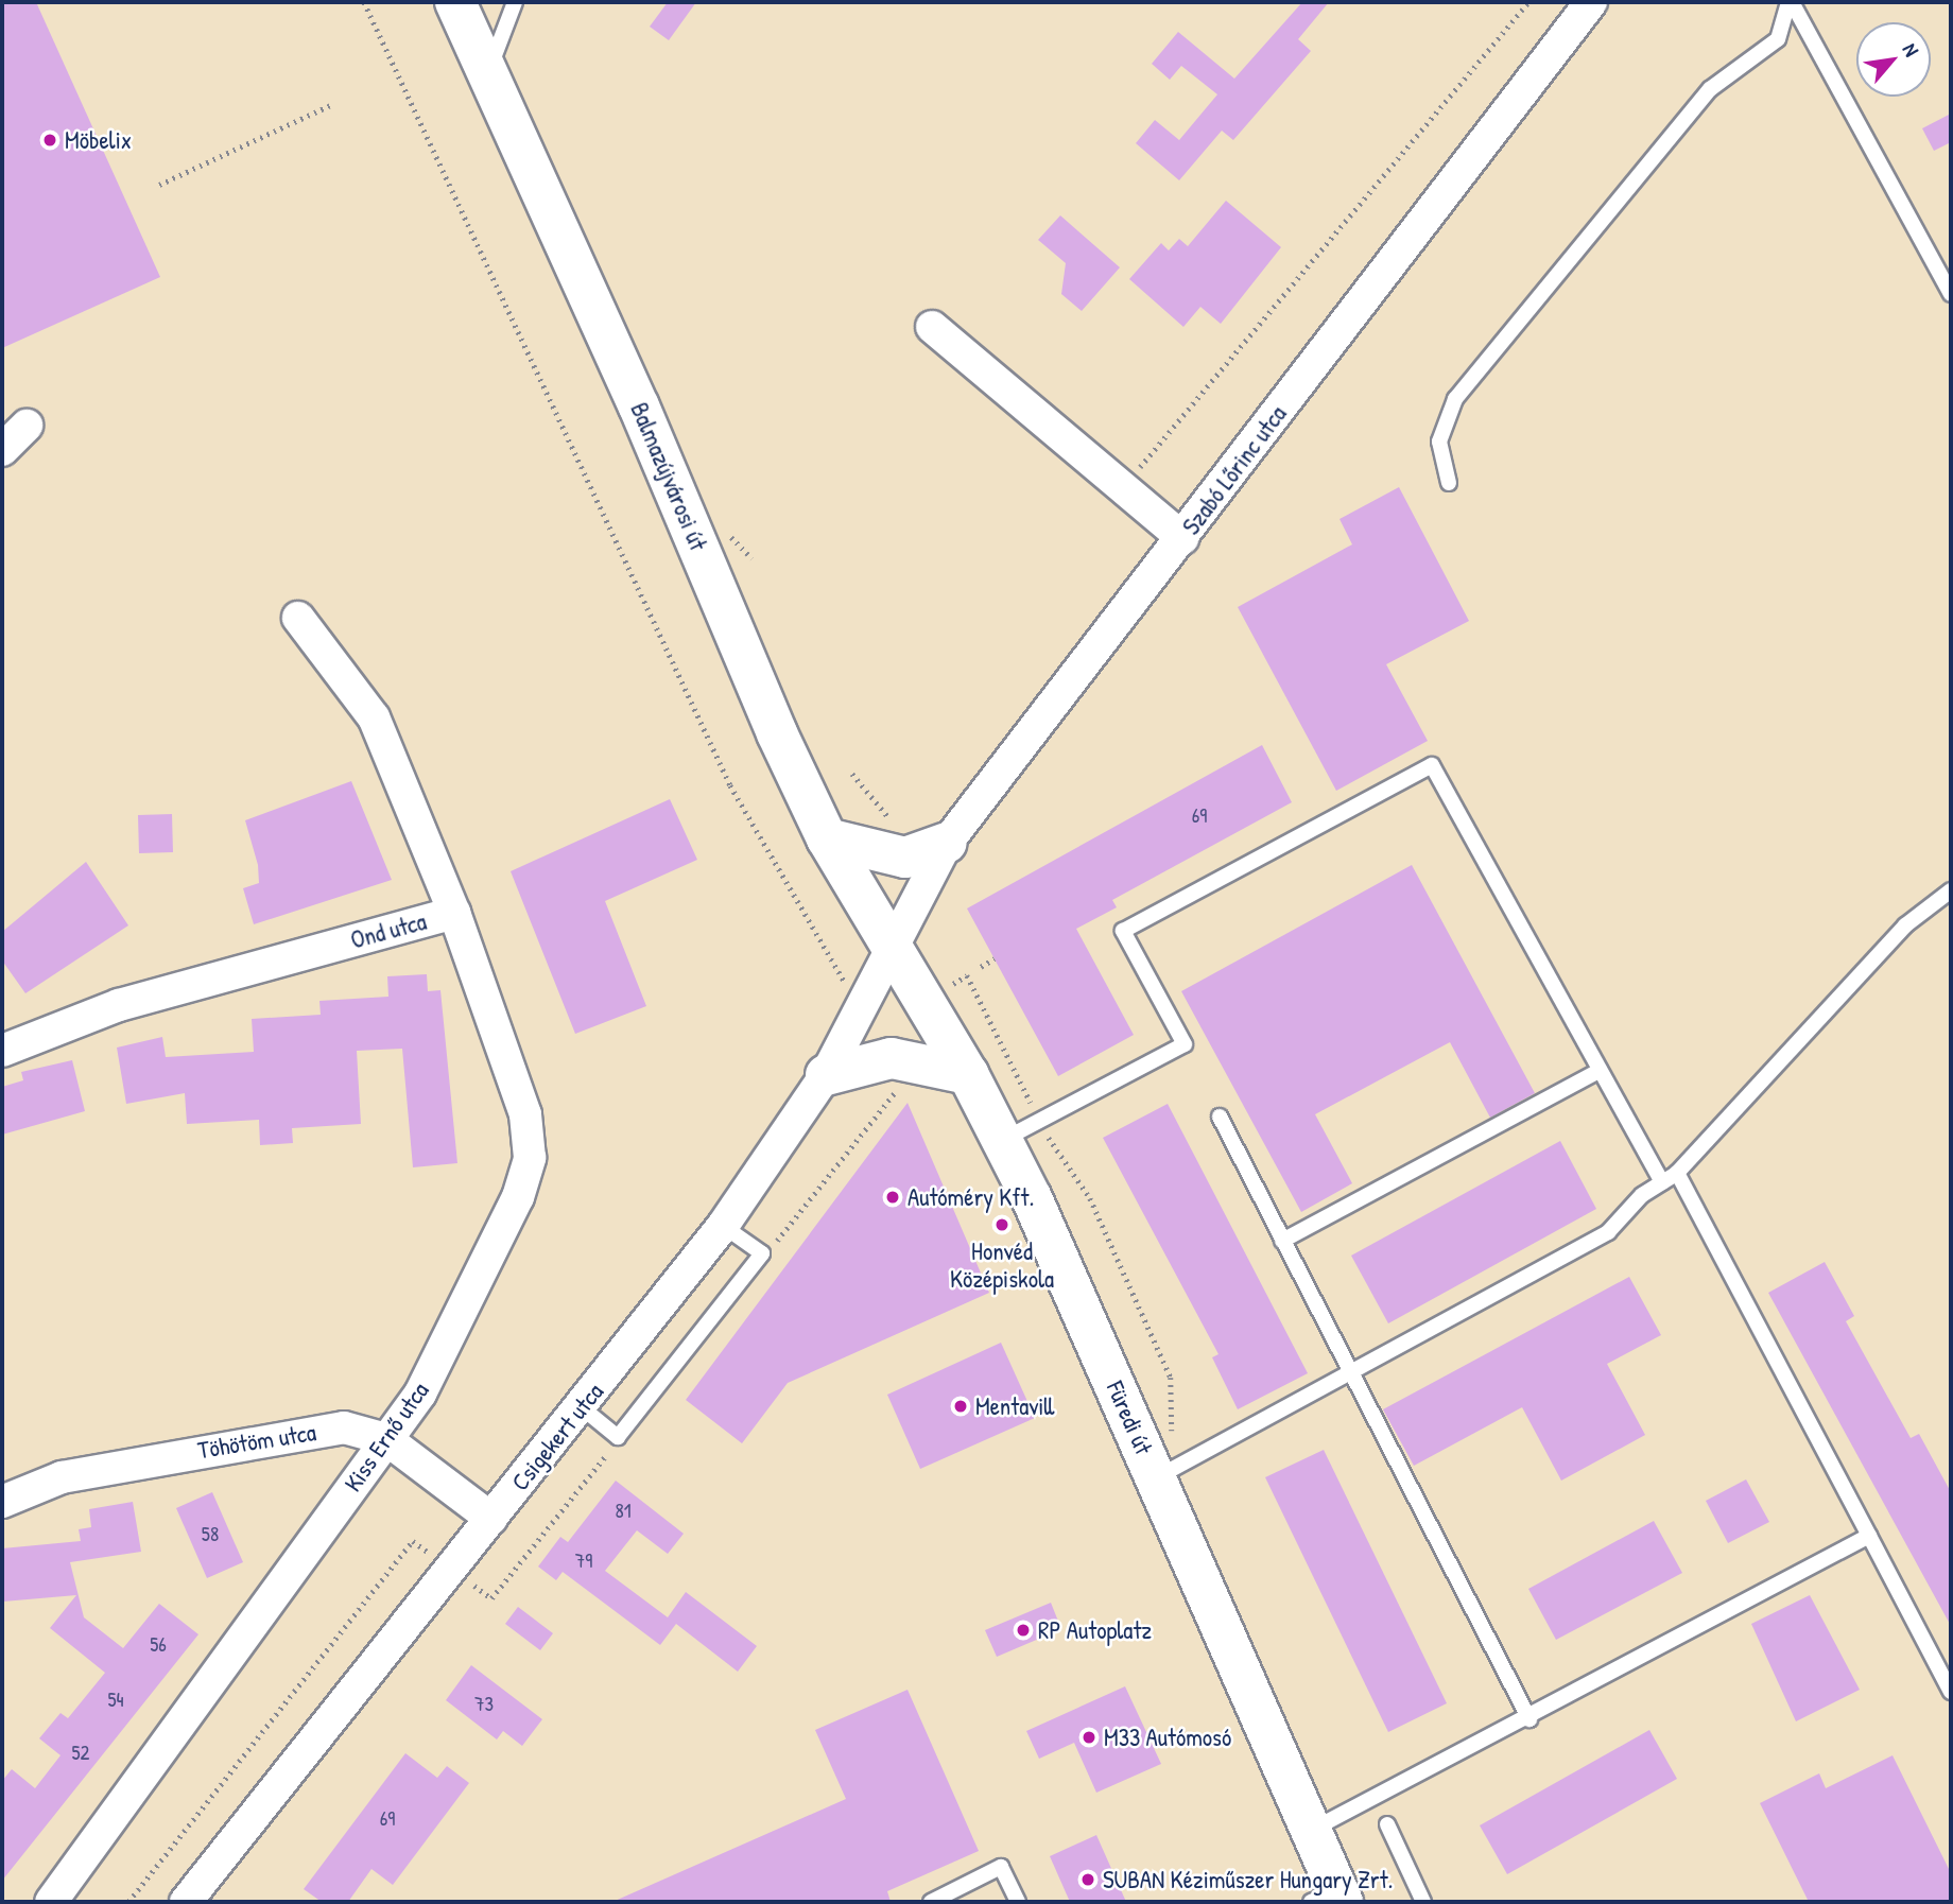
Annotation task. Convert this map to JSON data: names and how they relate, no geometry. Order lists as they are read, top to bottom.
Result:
{
  "streets": {
    "main road": ["Balmazújvárosi út", "Füredi út"],
    "street": [
      "Szabó Lőrinc utca",
      "Ond utca",
      "Kiss Ernő utca",
      "Csigekert utca",
      "Töhötöm utca"
    ]
  },
  "crossings": [
    ["Szabó Lőrinc utca", "Balmazújvárosi út"],
    ["Szabó Lőrinc utca", "Füredi út"],
    ["Szabó Lőrinc utca", "Csigekert utca"],
    ["Balmazújvárosi út", "Füredi út"],
    ["Balmazújvárosi út", "Csigekert utca"],
    ["Ond utca", "Kiss Ernő utca"],
    ["Füredi út", "Csigekert utca"],
    ["Kiss Ernő utca", "Töhötöm utca"],
    ["Csigekert utca", "Töhötöm utca"]
  ],
  "places": [
    "Möbelix",
    "Autóméry Kft.",
    "Honvéd Középiskola",
    "Mentavill",
    "RP Autoplatz",
    "M33 Autómosó",
    "SUBAN Kéziműszer Hungary Zrt."
  ],
  "house_numbers": [
    "69",
    "81",
    "58",
    "79",
    "56",
    "54",
    "73",
    "52",
    "69"
  ],
  "north": "top right"
}
